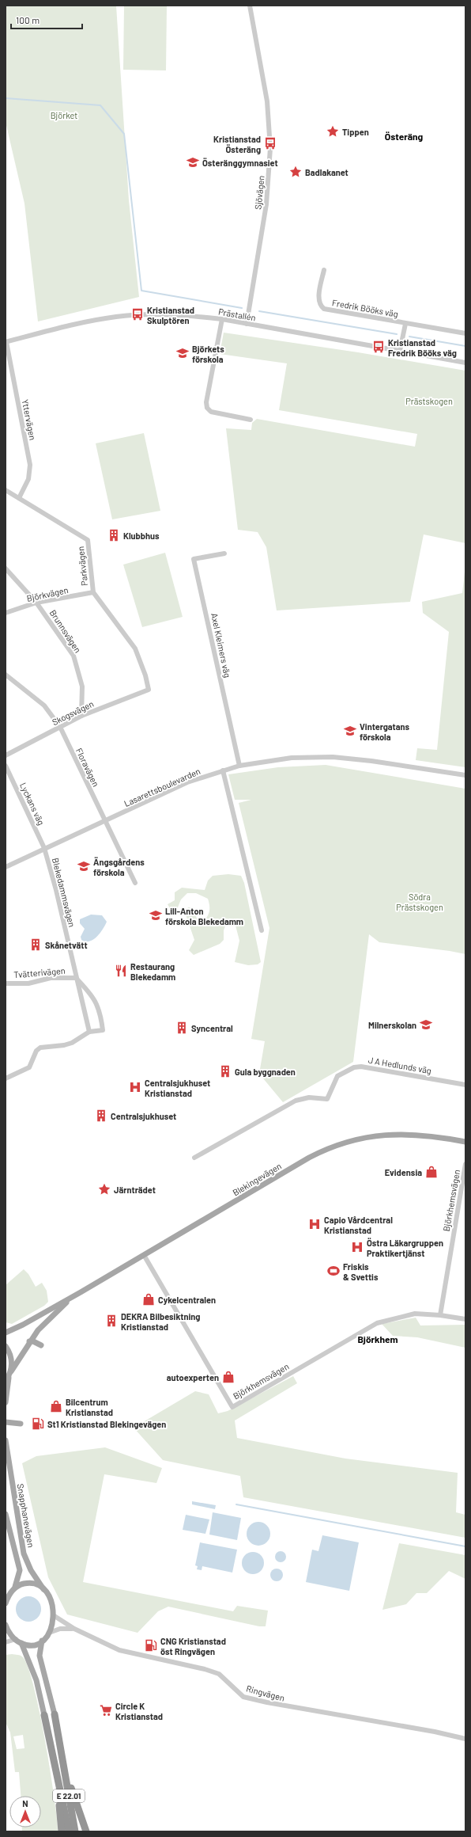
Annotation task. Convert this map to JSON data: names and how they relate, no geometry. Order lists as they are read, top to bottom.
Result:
{
  "streets": {
    "highway": ["E 22.01"],
    "main road": ["Blekingevägen", "Snapphanevägen"],
    "street": [
      "Sjövägen",
      "Fredrik Bööks väg",
      "Prästallén",
      "Yttervägen",
      "Parkvägen",
      "Björkvägen",
      "Brunnsvägen",
      "Axel Kleimers väg",
      "Skogsvägen",
      "Floravägen",
      "Lasarettsboulevarden",
      "Lyckans väg",
      "Blekedammsvägen",
      "Tvätterivägen",
      "J A Hedlunds väg",
      "Björkhemsvägen",
      "Ringvägen"
    ]
  },
  "crossings": [
    ["Sjövägen", "Prästallén"],
    ["Fredrik Bööks väg", "Prästallén"],
    ["Prästallén", "Yttervägen"],
    ["Yttervägen", "Parkvägen"],
    ["Parkvägen", "Björkvägen"],
    ["Parkvägen", "Skogsvägen"],
    ["Björkvägen", "Brunnsvägen"],
    ["Brunnsvägen", "Skogsvägen"],
    ["Axel Kleimers väg", "Lasarettsboulevarden"],
    ["Skogsvägen", "Floravägen"],
    ["Floravägen", "Lasarettsboulevarden"],
    ["Lasarettsboulevarden", "Lyckans väg"],
    ["Lasarettsboulevarden", "Blekedammsvägen"],
    ["Lyckans väg", "Blekedammsvägen"],
    ["Blekedammsvägen", "Tvätterivägen"],
    ["Blekingevägen", "Björkhemsvägen"],
    ["Snapphanevägen", "Ringvägen"]
  ],
  "districts": ["Österäng", "Björkhem"],
  "parks": ["Björket", "Prästskogen", "Södra Prästskogen"],
  "places": {
    "place": ["Tippen", "Badlakanet", "Järnträdet"],
    "bus stop": ["Kristianstad Österäng", "Kristianstad Skulptören", "Kristianstad Fredrik Bööks väg"],
    "school or university": [
      "Österänggymnasiet",
      "Björkets förskola",
      "Vintergatans förskola",
      "Ängsgårdens förskola",
      "Lill-Anton förskola Blekedamm",
      "Milnerskolan"
    ],
    "building": [
      "Klubbhus",
      "Skånetvätt",
      "Syncentral",
      "Gula byggnaden",
      "Centralsjukhuset",
      "DEKRA Bilbesiktning Kristianstad"
    ],
    "restaurant": ["Restaurang Blekedamm"],
    "hospital": ["Centralsjukhuset Kristianstad", "Capio Vårdcentral Kristianstad", "Östra Läkargruppen Praktikertjänst"],
    "shop": [
      "Evidensia",
      "Cykelcentralen",
      "autoexperten",
      "Bilcentrum Kristianstad"
    ],
    "sports": ["Friskis & Svettis"],
    "fuel station": ["St1 Kristianstad Blekingevägen", "CNG Kristianstad öst Ringvägen"],
    "supermarket": ["Circle K Kristianstad"]
  },
  "scale_bar": "100 m",
  "north": "top"
}
